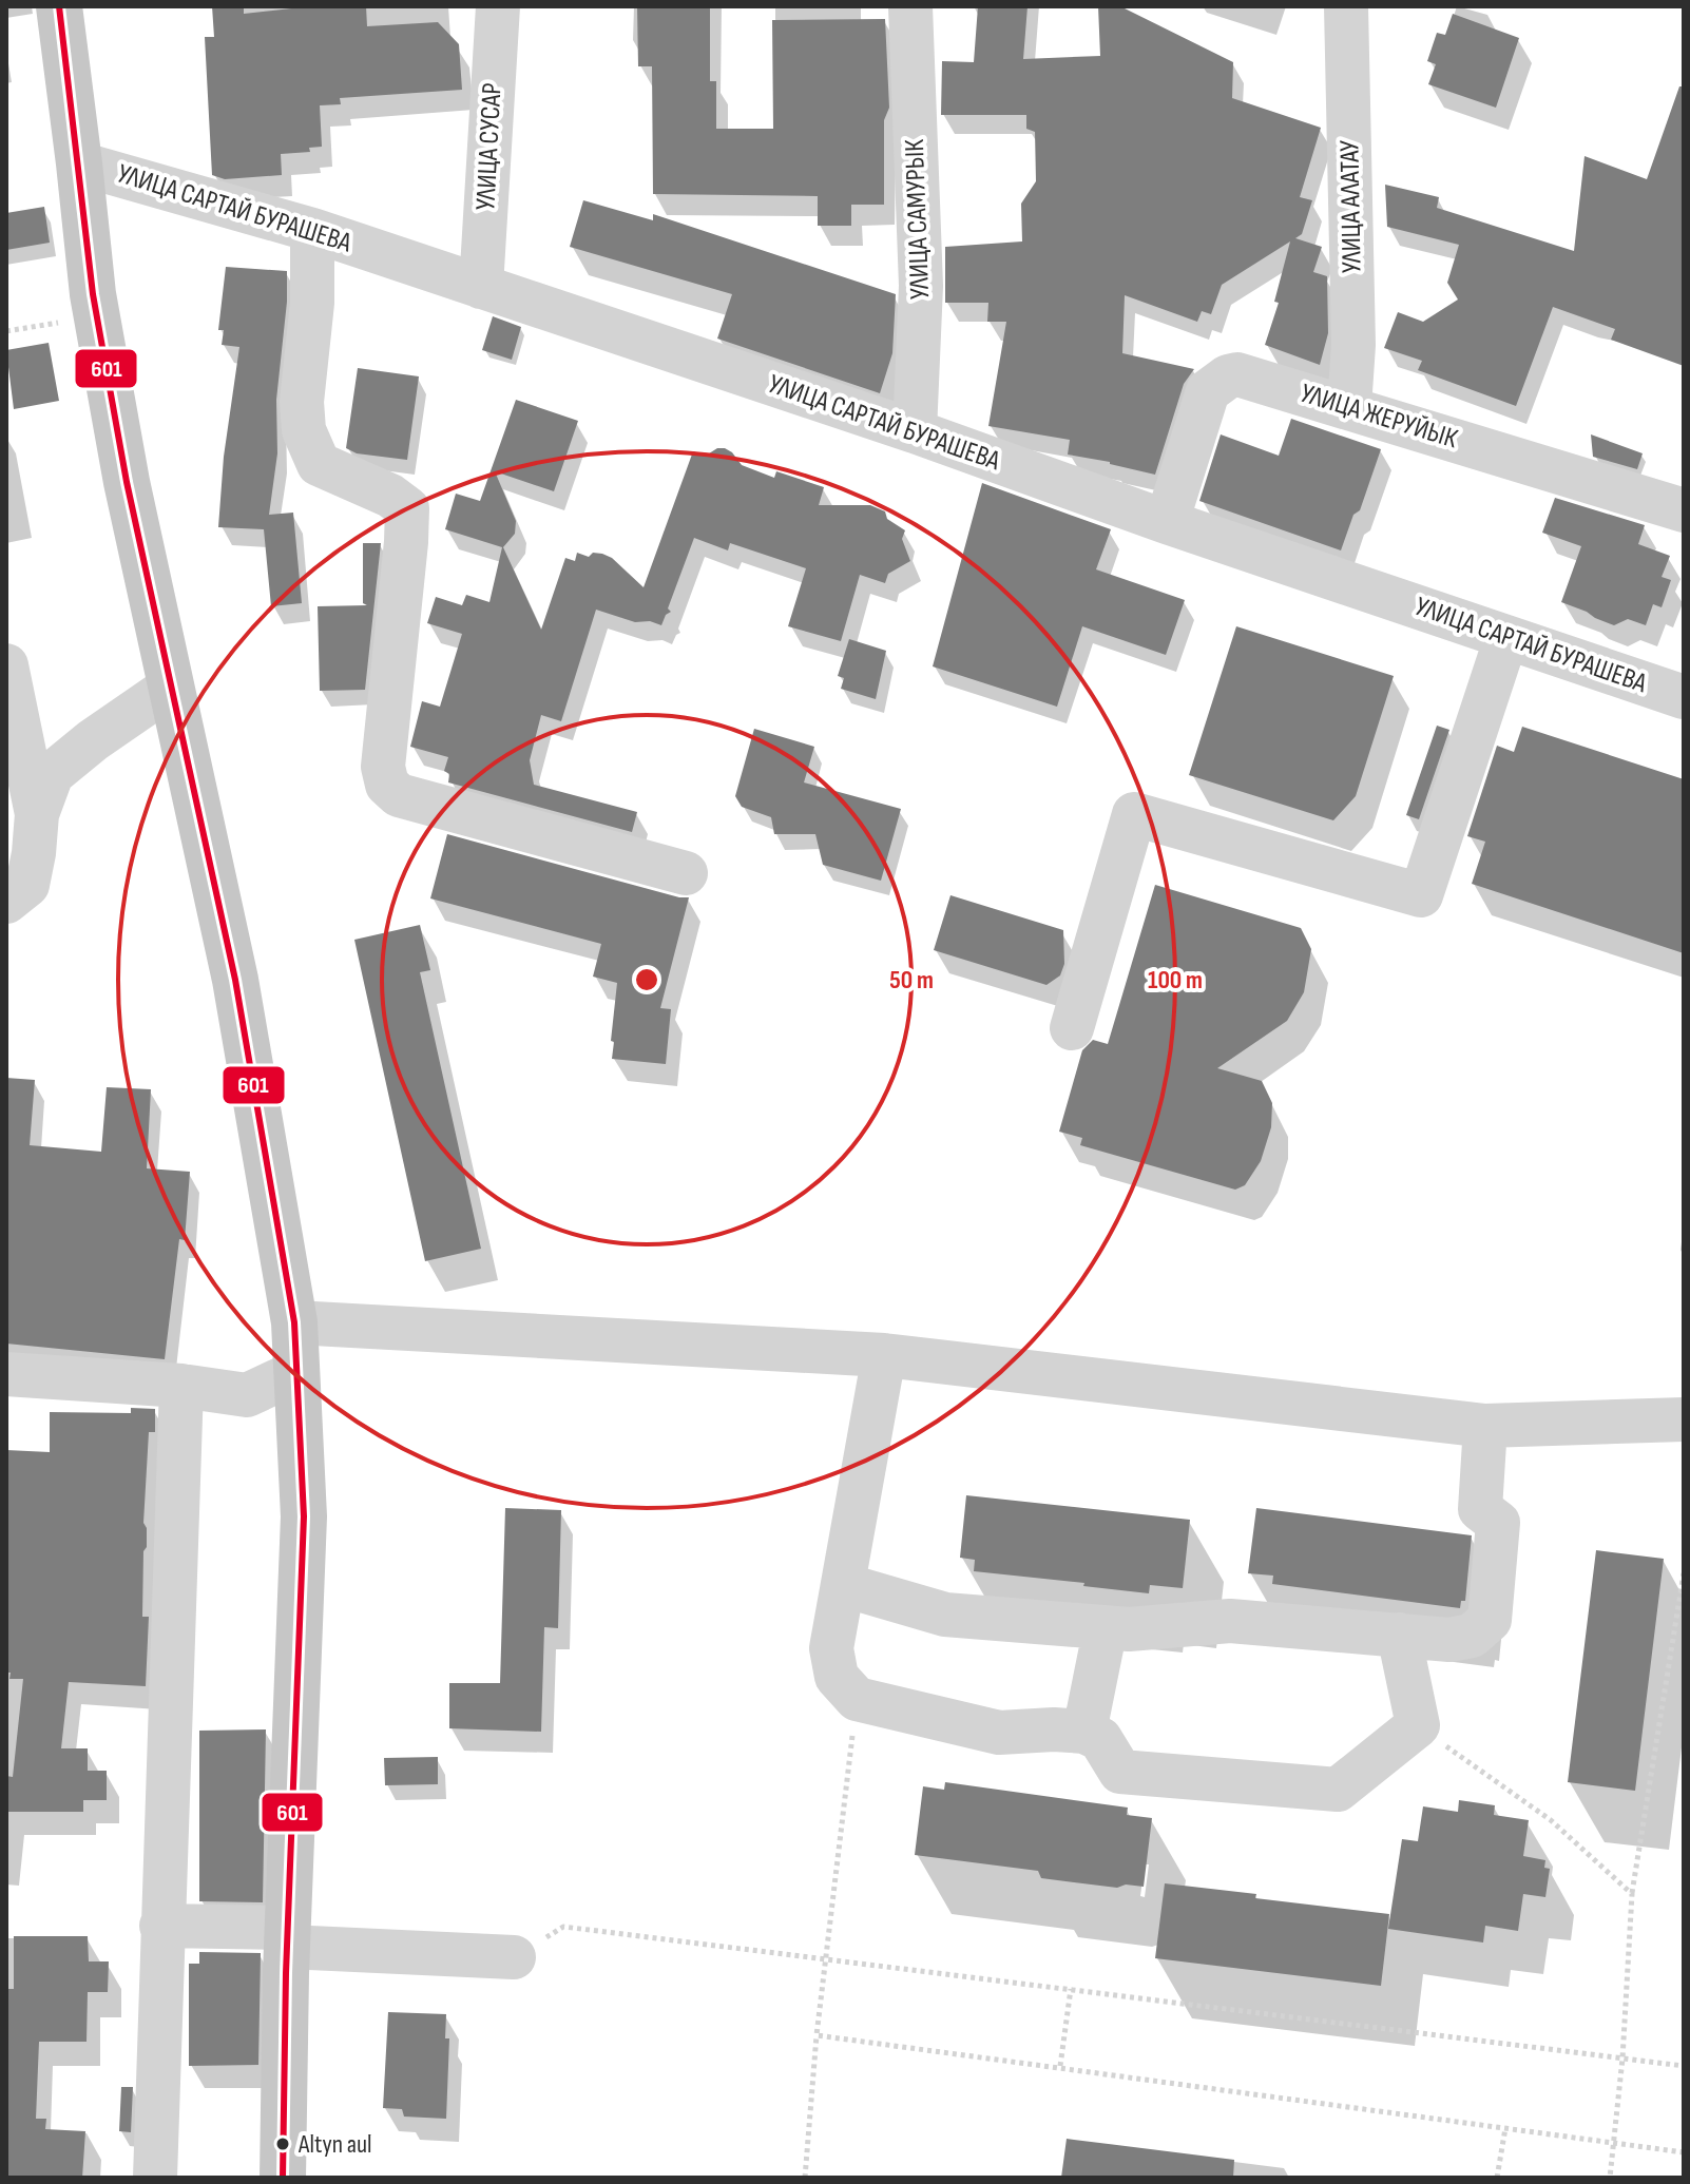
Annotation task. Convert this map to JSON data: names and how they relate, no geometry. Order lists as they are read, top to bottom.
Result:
{
  "streets": {
    "street": [
      "УЛИЦА СУСАР",
      "УЛИЦА АЛАТАУ",
      "УЛИЦА САРТАЙ БУРАШЕВА",
      "УЛИЦА САМУРЫК",
      "УЛИЦА ЖЕРУЙЫК"
    ]
  },
  "crossings": [
    ["УЛИЦА СУСАР", "УЛИЦА САРТАЙ БУРАШЕВА"],
    ["УЛИЦА АЛАТАУ", "УЛИЦА ЖЕРУЙЫК"],
    ["УЛИЦА САРТАЙ БУРАШЕВА", "УЛИЦА САМУРЫК"],
    ["УЛИЦА САРТАЙ БУРАШЕВА", "УЛИЦА ЖЕРУЙЫК"]
  ],
  "places": ["Altyn aul"],
  "lines": ["transit line 601"],
  "rings": ["50 m", "100 m"]
}
